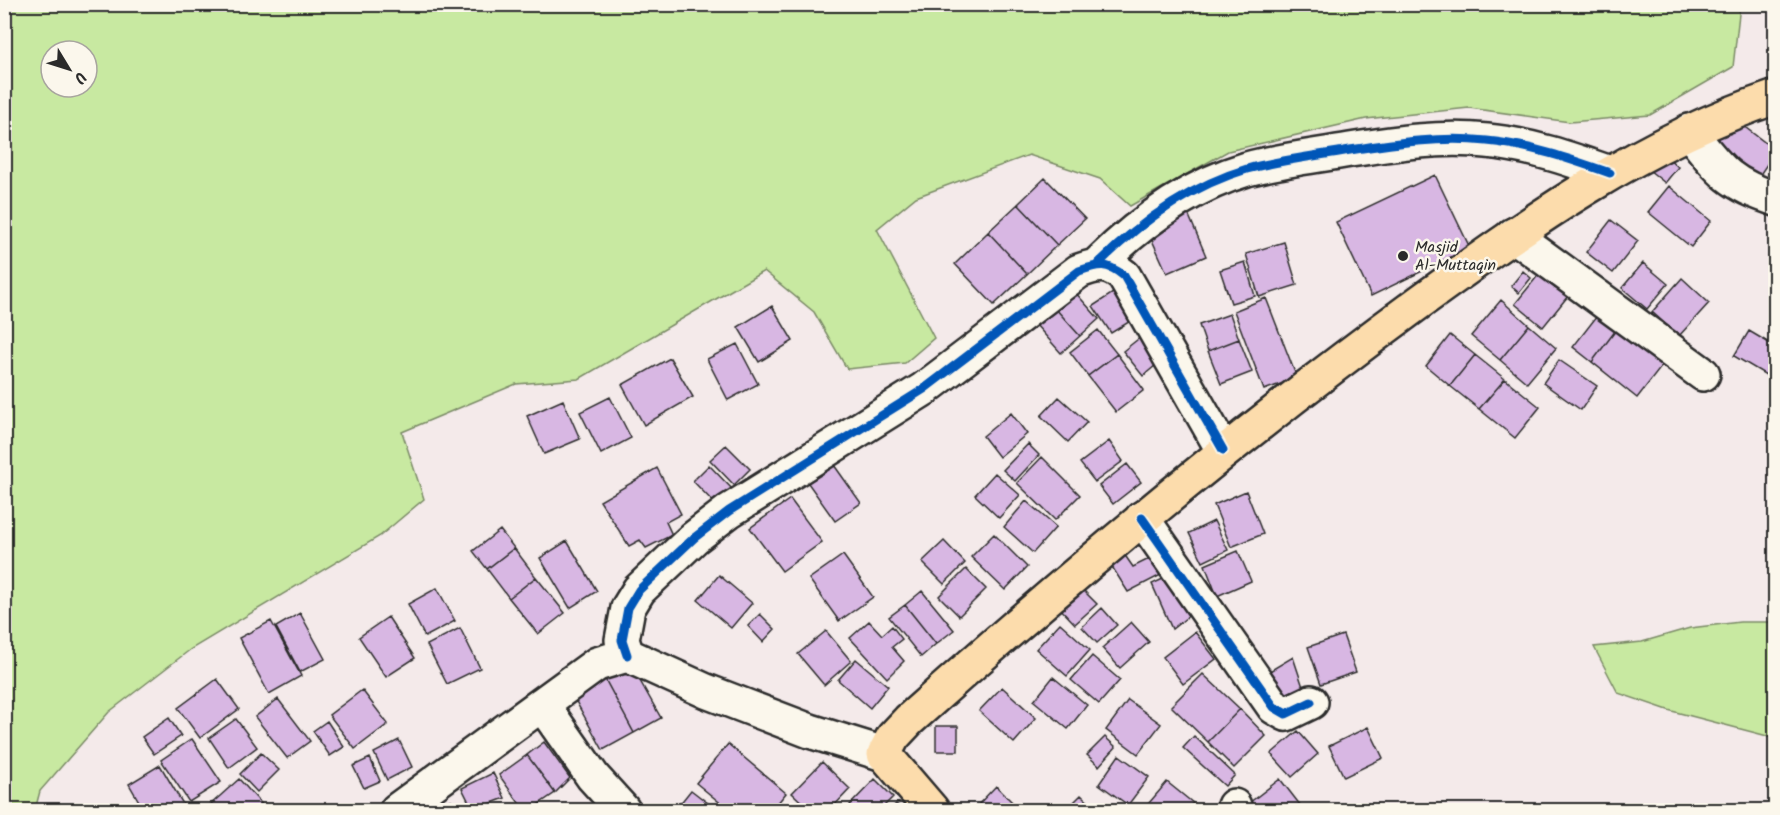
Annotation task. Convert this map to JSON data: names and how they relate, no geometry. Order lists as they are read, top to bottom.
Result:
{
  "places": ["Masjid Al-Muttaqin"],
  "north": "bottom right"
}
